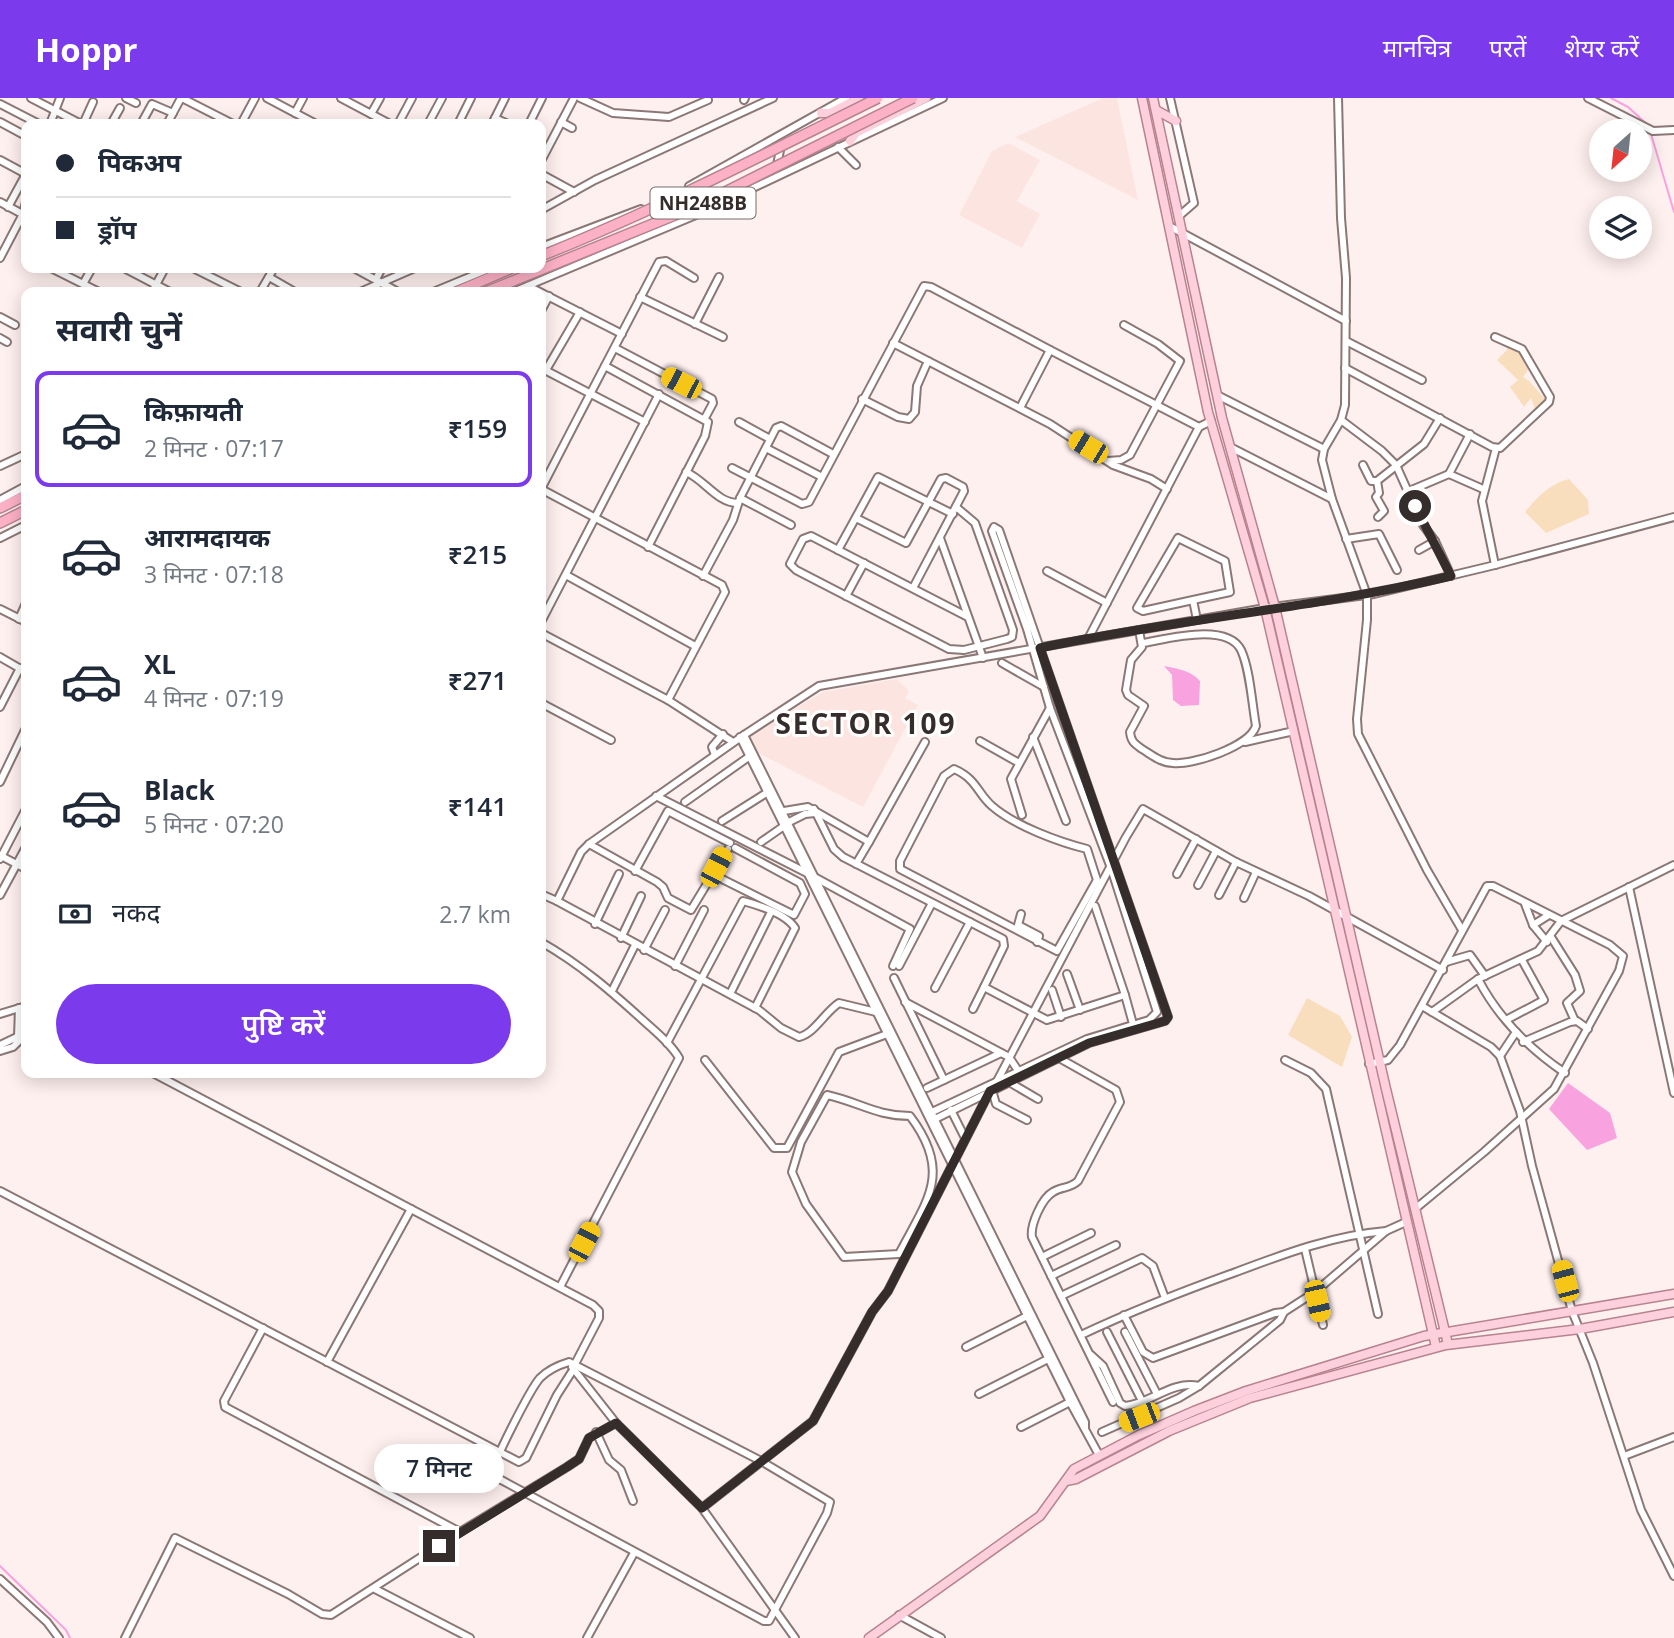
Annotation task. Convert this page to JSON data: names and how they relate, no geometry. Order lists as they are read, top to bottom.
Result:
{
  "streets": {
    "highway": ["NH248BB"]
  },
  "districts": ["SECTOR 109"],
  "north": "bottom left",
  "page": {
    "header": "Hoppr",
    "nav": ["मानचित्र", "परतें", "शेयर करें"],
    "banner": ["पिकअप", "ड्रॉप"],
    "heading": "सवारी चुनें",
    "list": [
      {
        "name": "किफ़ायती",
        "note": "2 मिनट · 07:17",
        "value": "₹159"
      },
      {
        "name": "आरामदायक",
        "note": "3 मिनट · 07:18",
        "value": "₹215"
      },
      {
        "name": "XL",
        "note": "4 मिनट · 07:19",
        "value": "₹271"
      },
      {
        "name": "Black",
        "note": "5 मिनट · 07:20",
        "value": "₹141"
      }
    ],
    "pay": ["नकद", "2.7 km"],
    "buttons": "पुष्टि करें",
    "bubble": "7 मिनट"
  }
}
